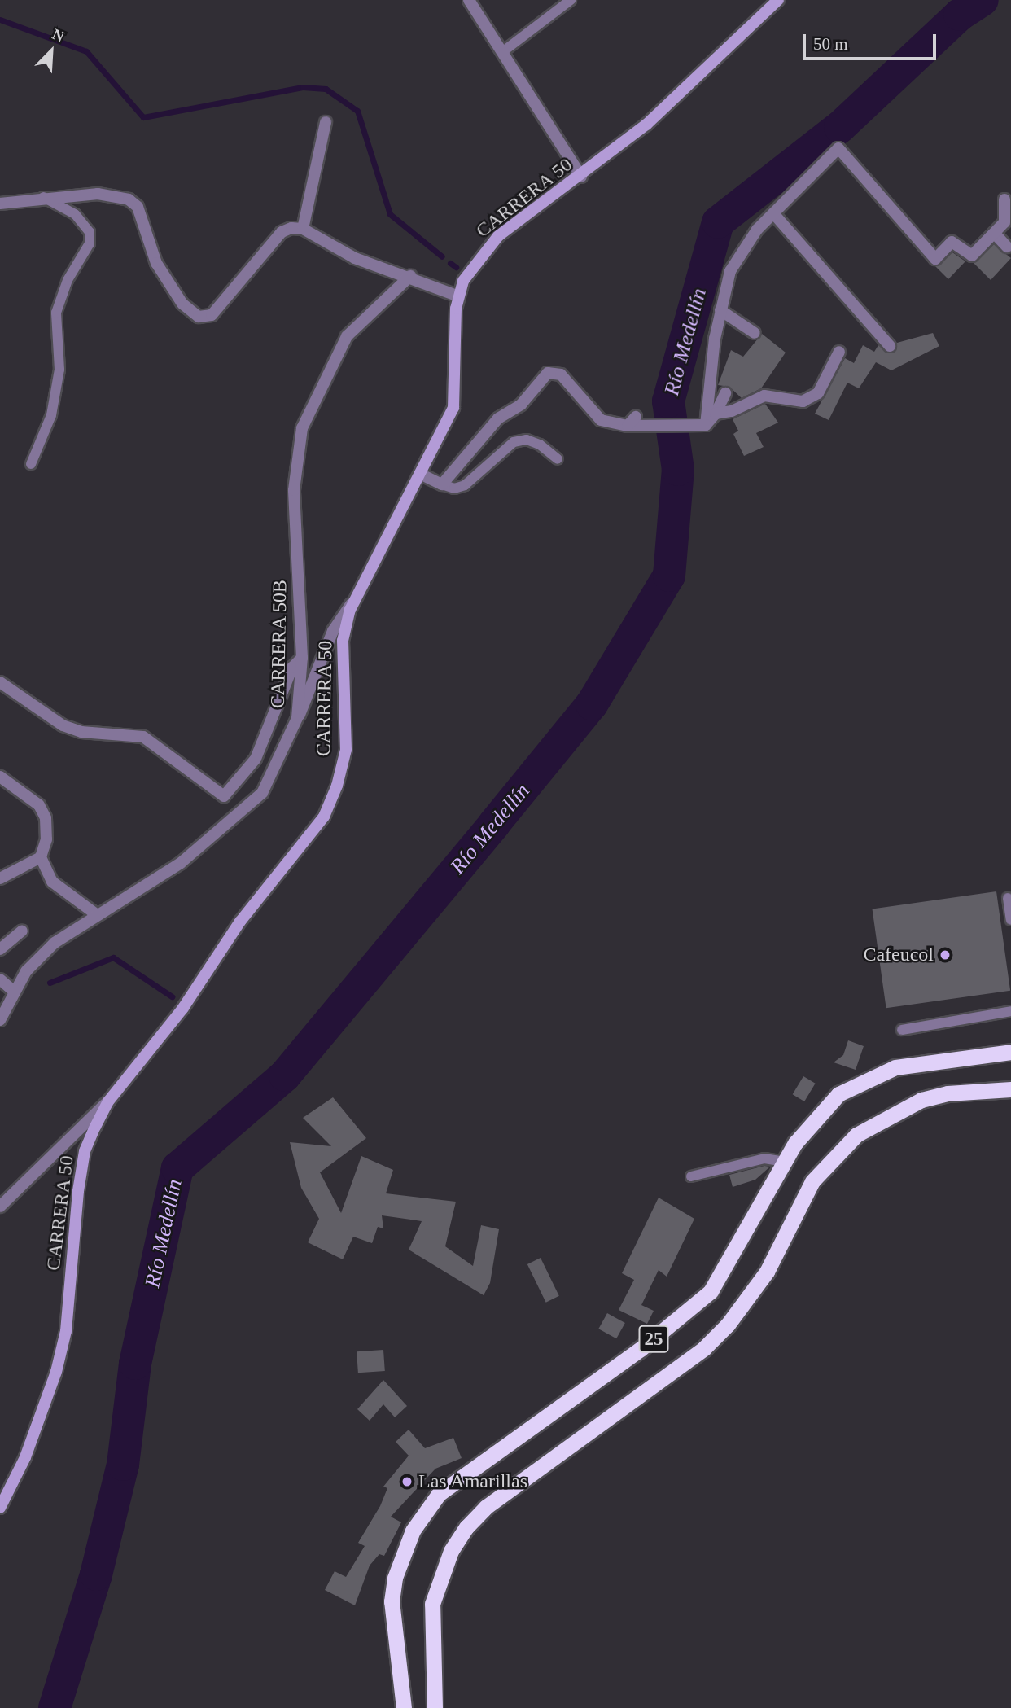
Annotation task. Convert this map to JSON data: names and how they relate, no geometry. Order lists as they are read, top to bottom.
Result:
{
  "streets": {
    "highway": ["25"],
    "main road": ["CARRERA 50"],
    "street": ["CARRERA 50B"]
  },
  "water": ["Río Medellín"],
  "places": ["Cafeucol", "Las Amarillas"],
  "scale_bar": "50 m",
  "north": "top right"
}
